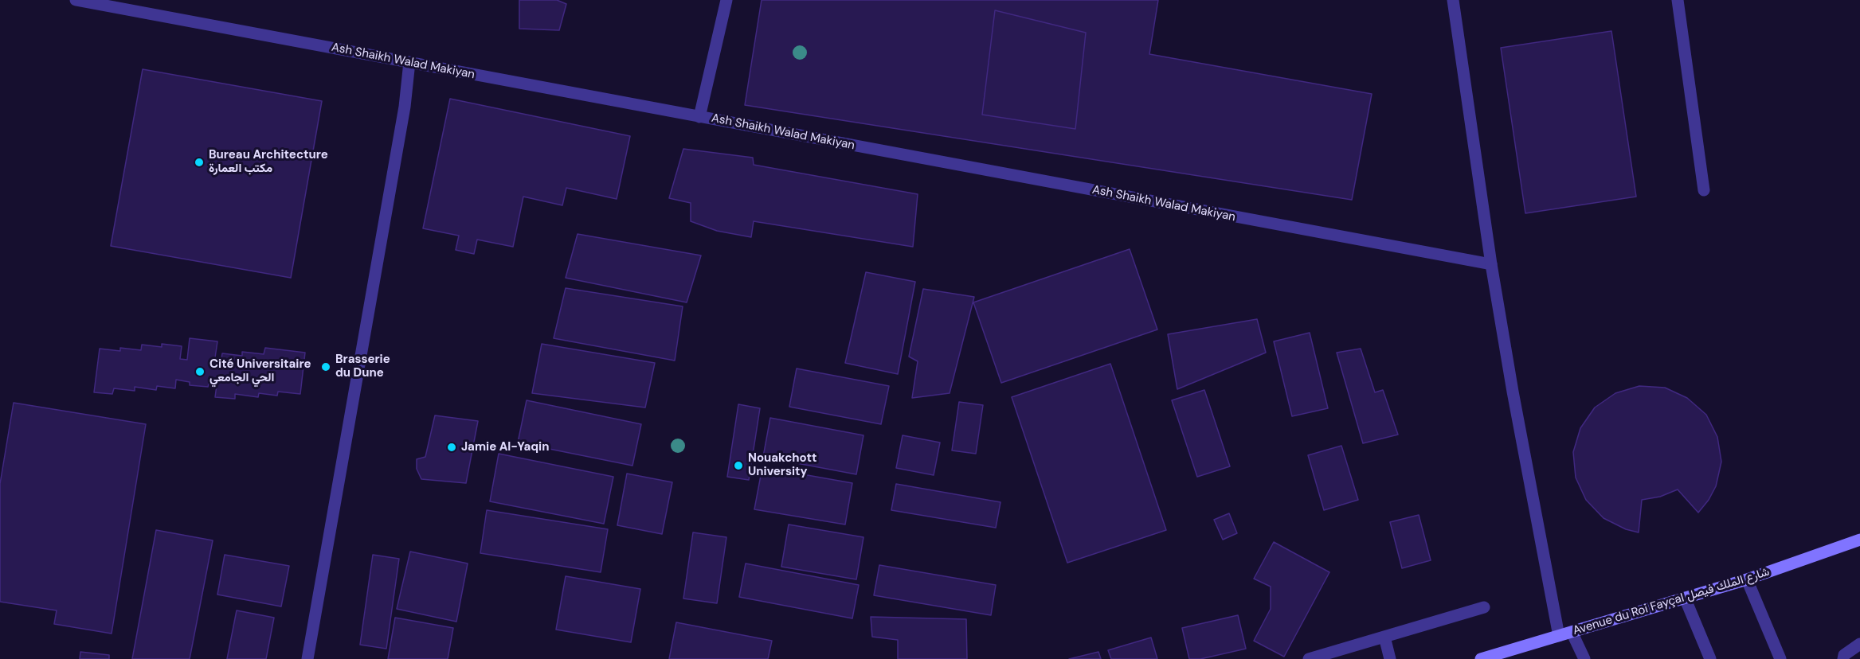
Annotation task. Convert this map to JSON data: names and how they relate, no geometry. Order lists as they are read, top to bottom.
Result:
{
  "streets": {
    "street": ["Ash Shaikh Walad Makiyan", "Avenue du Roi Fayçal شارع الملك فيصل"]
  },
  "places": [
    "Bureau Architecture مكتب العمارة",
    "Brasserie du Dune",
    "Cité Universitaire الحي الجامعي",
    "Jamie Al-Yaqin",
    "Nouakchott University"
  ]
}
